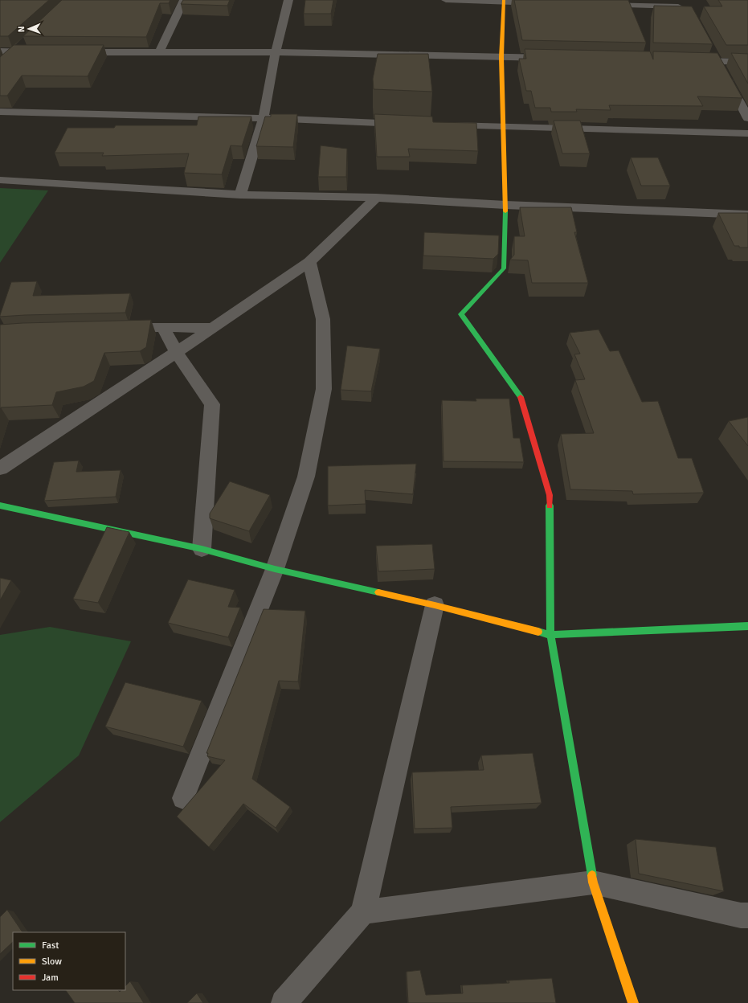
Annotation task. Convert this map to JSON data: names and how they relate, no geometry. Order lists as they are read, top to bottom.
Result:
{
  "legend": ["Fast", "Slow", "Jam"],
  "north": "left"
}
